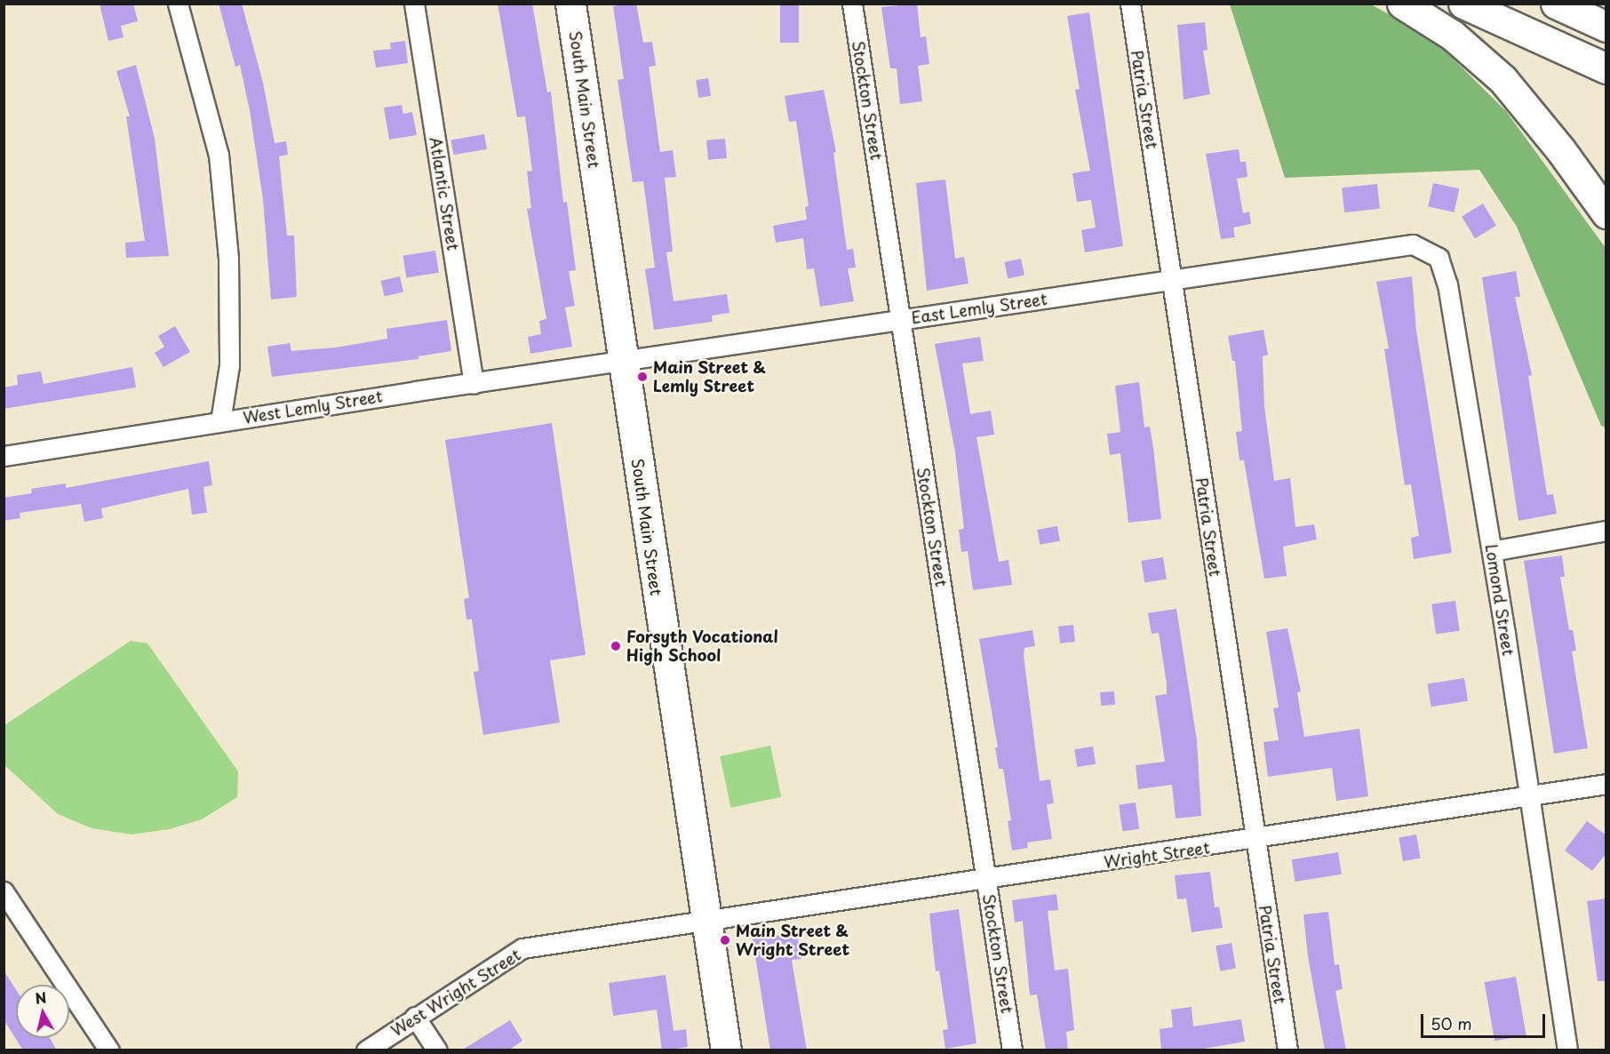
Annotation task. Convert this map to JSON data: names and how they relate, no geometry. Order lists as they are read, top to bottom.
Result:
{
  "streets": {
    "main road": ["South Main Street"],
    "street": [
      "Patria Street",
      "Stockton Street",
      "Atlantic Street",
      "East Lemly Street",
      "West Lemly Street",
      "Lomond Street",
      "Wright Street",
      "West Wright Street"
    ]
  },
  "crossings": [
    ["South Main Street", "East Lemly Street"],
    ["South Main Street", "West Lemly Street"],
    ["South Main Street", "Wright Street"],
    ["South Main Street", "West Wright Street"],
    ["Patria Street", "East Lemly Street"],
    ["Patria Street", "Wright Street"],
    ["Stockton Street", "East Lemly Street"],
    ["Stockton Street", "Wright Street"],
    ["Atlantic Street", "West Lemly Street"],
    ["East Lemly Street", "West Lemly Street"],
    ["East Lemly Street", "Lomond Street"],
    ["Lomond Street", "Wright Street"],
    ["Wright Street", "West Wright Street"]
  ],
  "places": ["Main Street & Lemly Street", "Forsyth Vocational High School", "Main Street & Wright Street"],
  "scale_bar": "50 m",
  "north": "top"
}
